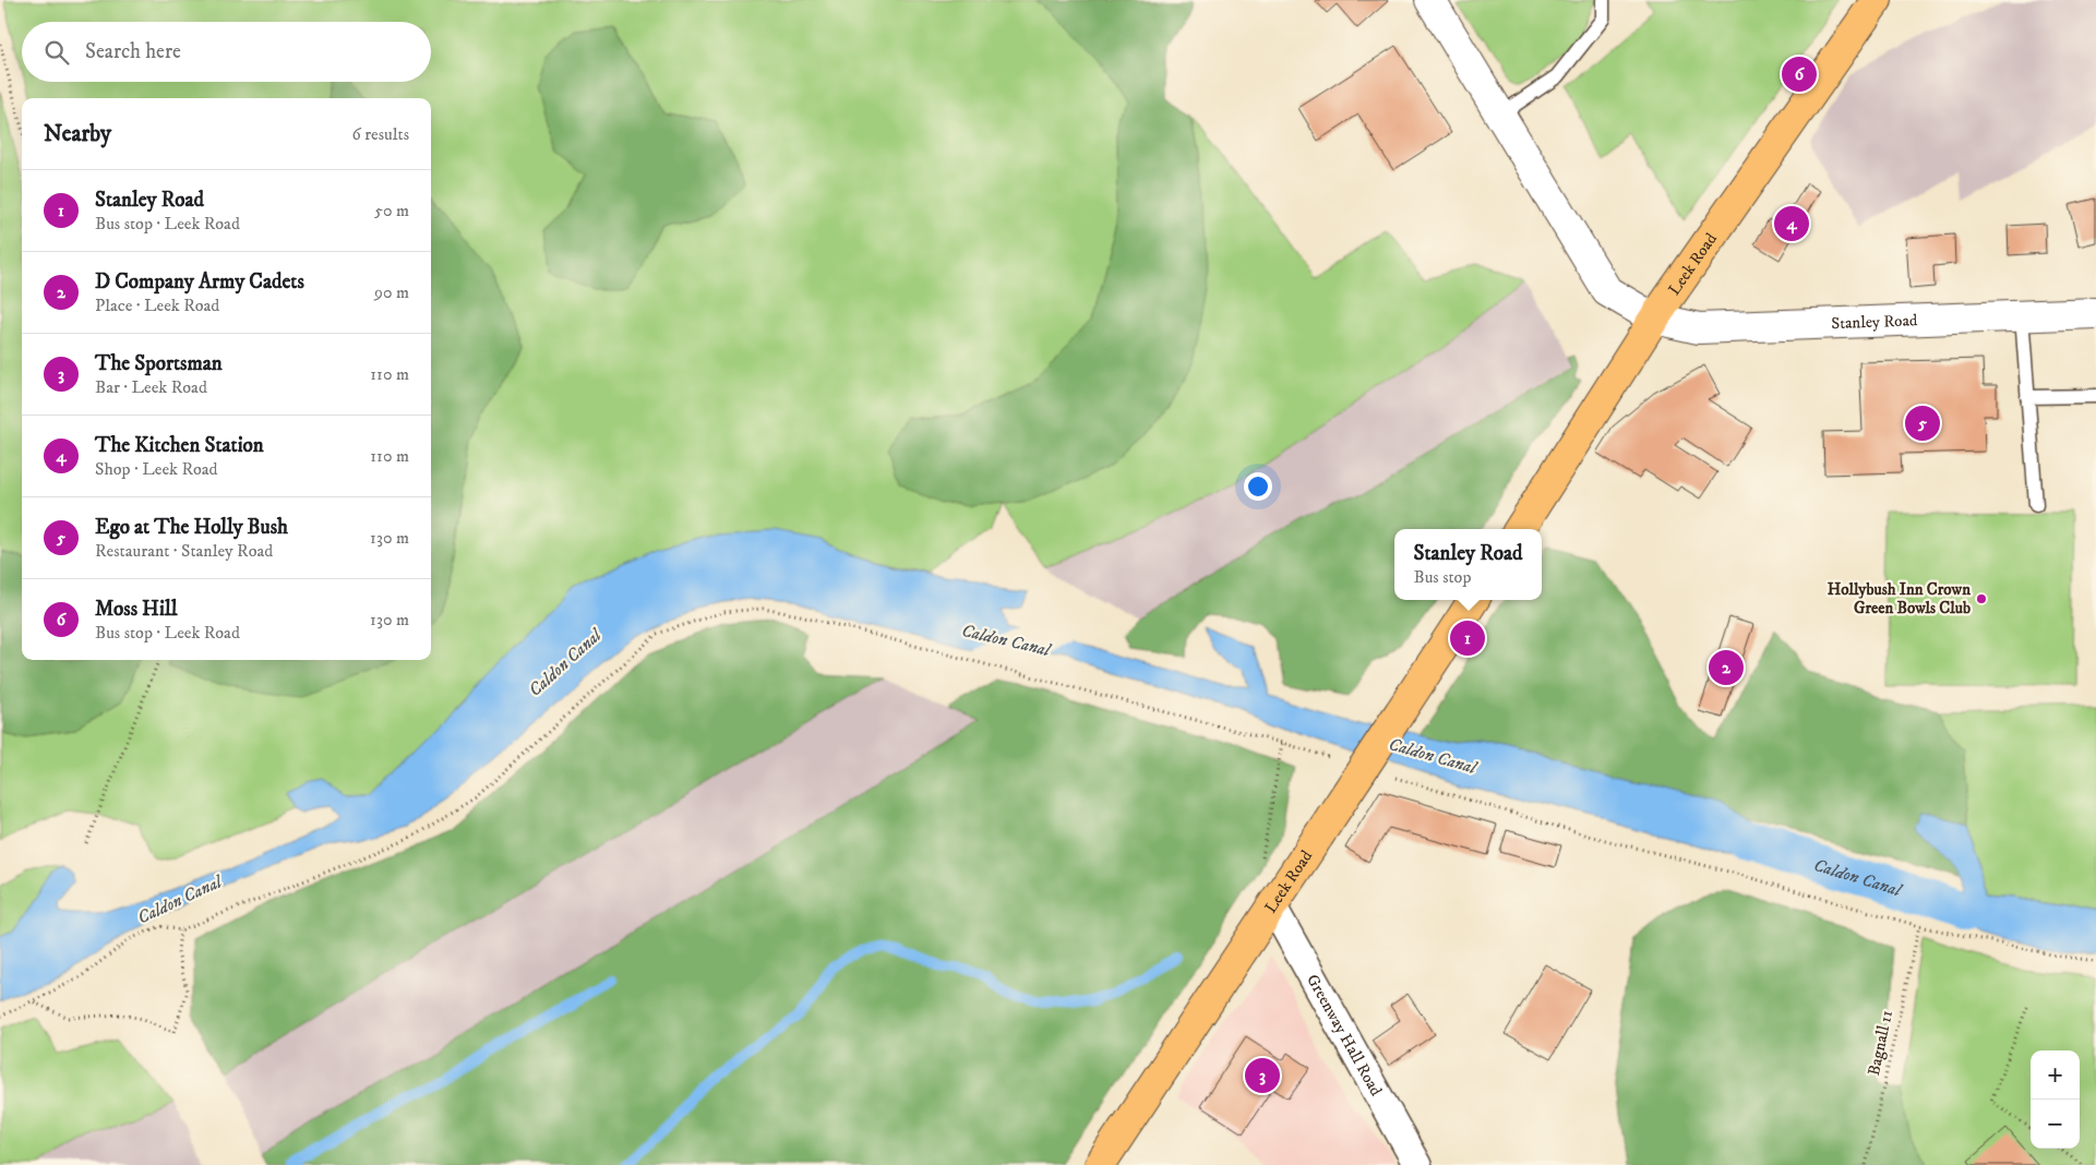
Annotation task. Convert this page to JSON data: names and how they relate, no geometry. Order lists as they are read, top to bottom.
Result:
{
  "streets": {
    "highway": ["Leek Road"],
    "street": ["Stanley Road", "Greenway Hall Road"],
    "path": ["Bagnall 11"]
  },
  "crossings": [
    ["Leek Road", "Stanley Road"],
    ["Leek Road", "Greenway Hall Road"]
  ],
  "water": ["Caldon Canal"],
  "places": ["Hollybush Inn Crown Green Bowls Club"],
  "page": {
    "search": "Search here",
    "pins": [
      "6",
      "4",
      "5",
      "1",
      "2",
      "3"
    ],
    "heading": ["Nearby", "6 results"],
    "list": [
      {
        "mark": "1",
        "name": "Stanley Road",
        "note": "Bus stop · Leek Road",
        "value": "50 m"
      },
      {
        "mark": "2",
        "name": "D Company Army Cadets",
        "note": "Place · Leek Road",
        "value": "90 m"
      },
      {
        "mark": "3",
        "name": "The Sportsman",
        "note": "Bar · Leek Road",
        "value": "110 m"
      },
      {
        "mark": "4",
        "name": "The Kitchen Station",
        "note": "Shop · Leek Road",
        "value": "110 m"
      },
      {
        "mark": "5",
        "name": "Ego at The Holly Bush",
        "note": "Restaurant · Stanley Road",
        "value": "130 m"
      },
      {
        "mark": "6",
        "name": "Moss Hill",
        "note": "Bus stop · Leek Road",
        "value": "130 m"
      }
    ],
    "popup": ["Stanley Road", "Bus stop"],
    "map_buttons": ["+", "−"]
  }
}
